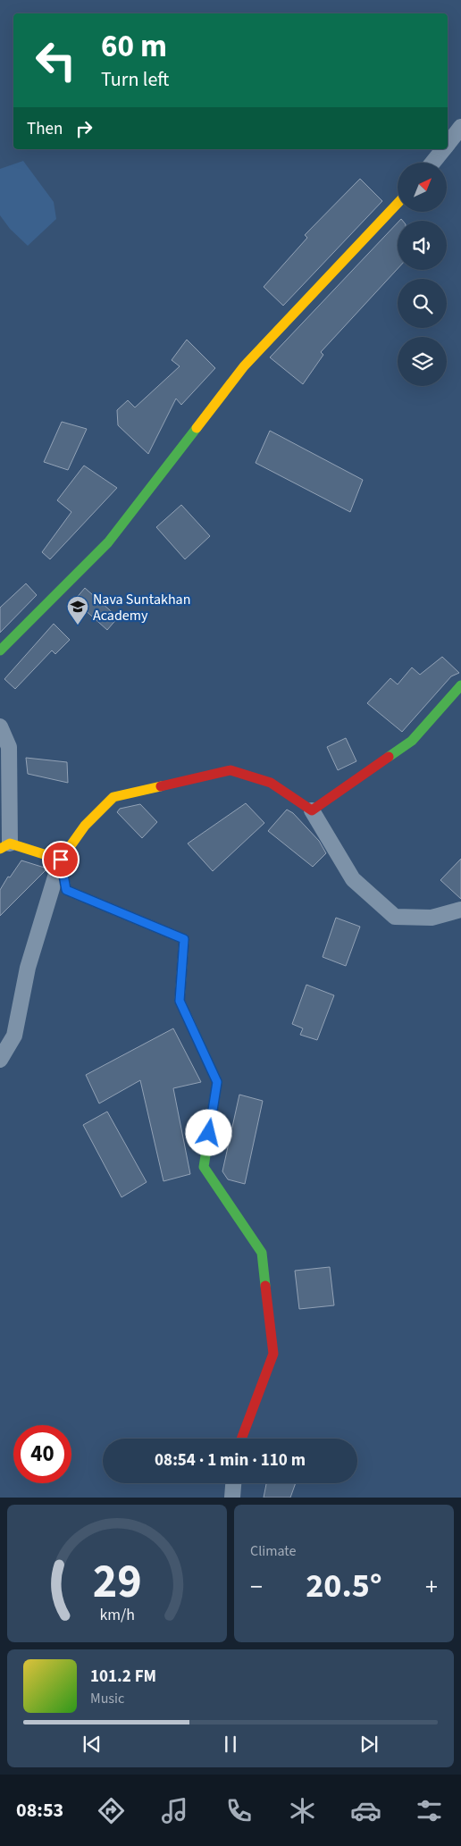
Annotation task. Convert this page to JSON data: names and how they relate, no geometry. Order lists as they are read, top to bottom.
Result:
{
  "places": {
    "school or university": ["Nava Suntakhan Academy"]
  },
  "north": "top right",
  "page": {
    "turn": ["60 m", "Turn left"],
    "then": "Then",
    "limit": "40",
    "trip": "08:54 · 1 min · 110 m",
    "tile": "Climate",
    "heat": ["−", "20.5°", "+"],
    "song": ["101.2 FM", "Music"],
    "tabs": "08:53",
    "gauge": ["29", "km/h"]
  }
}
